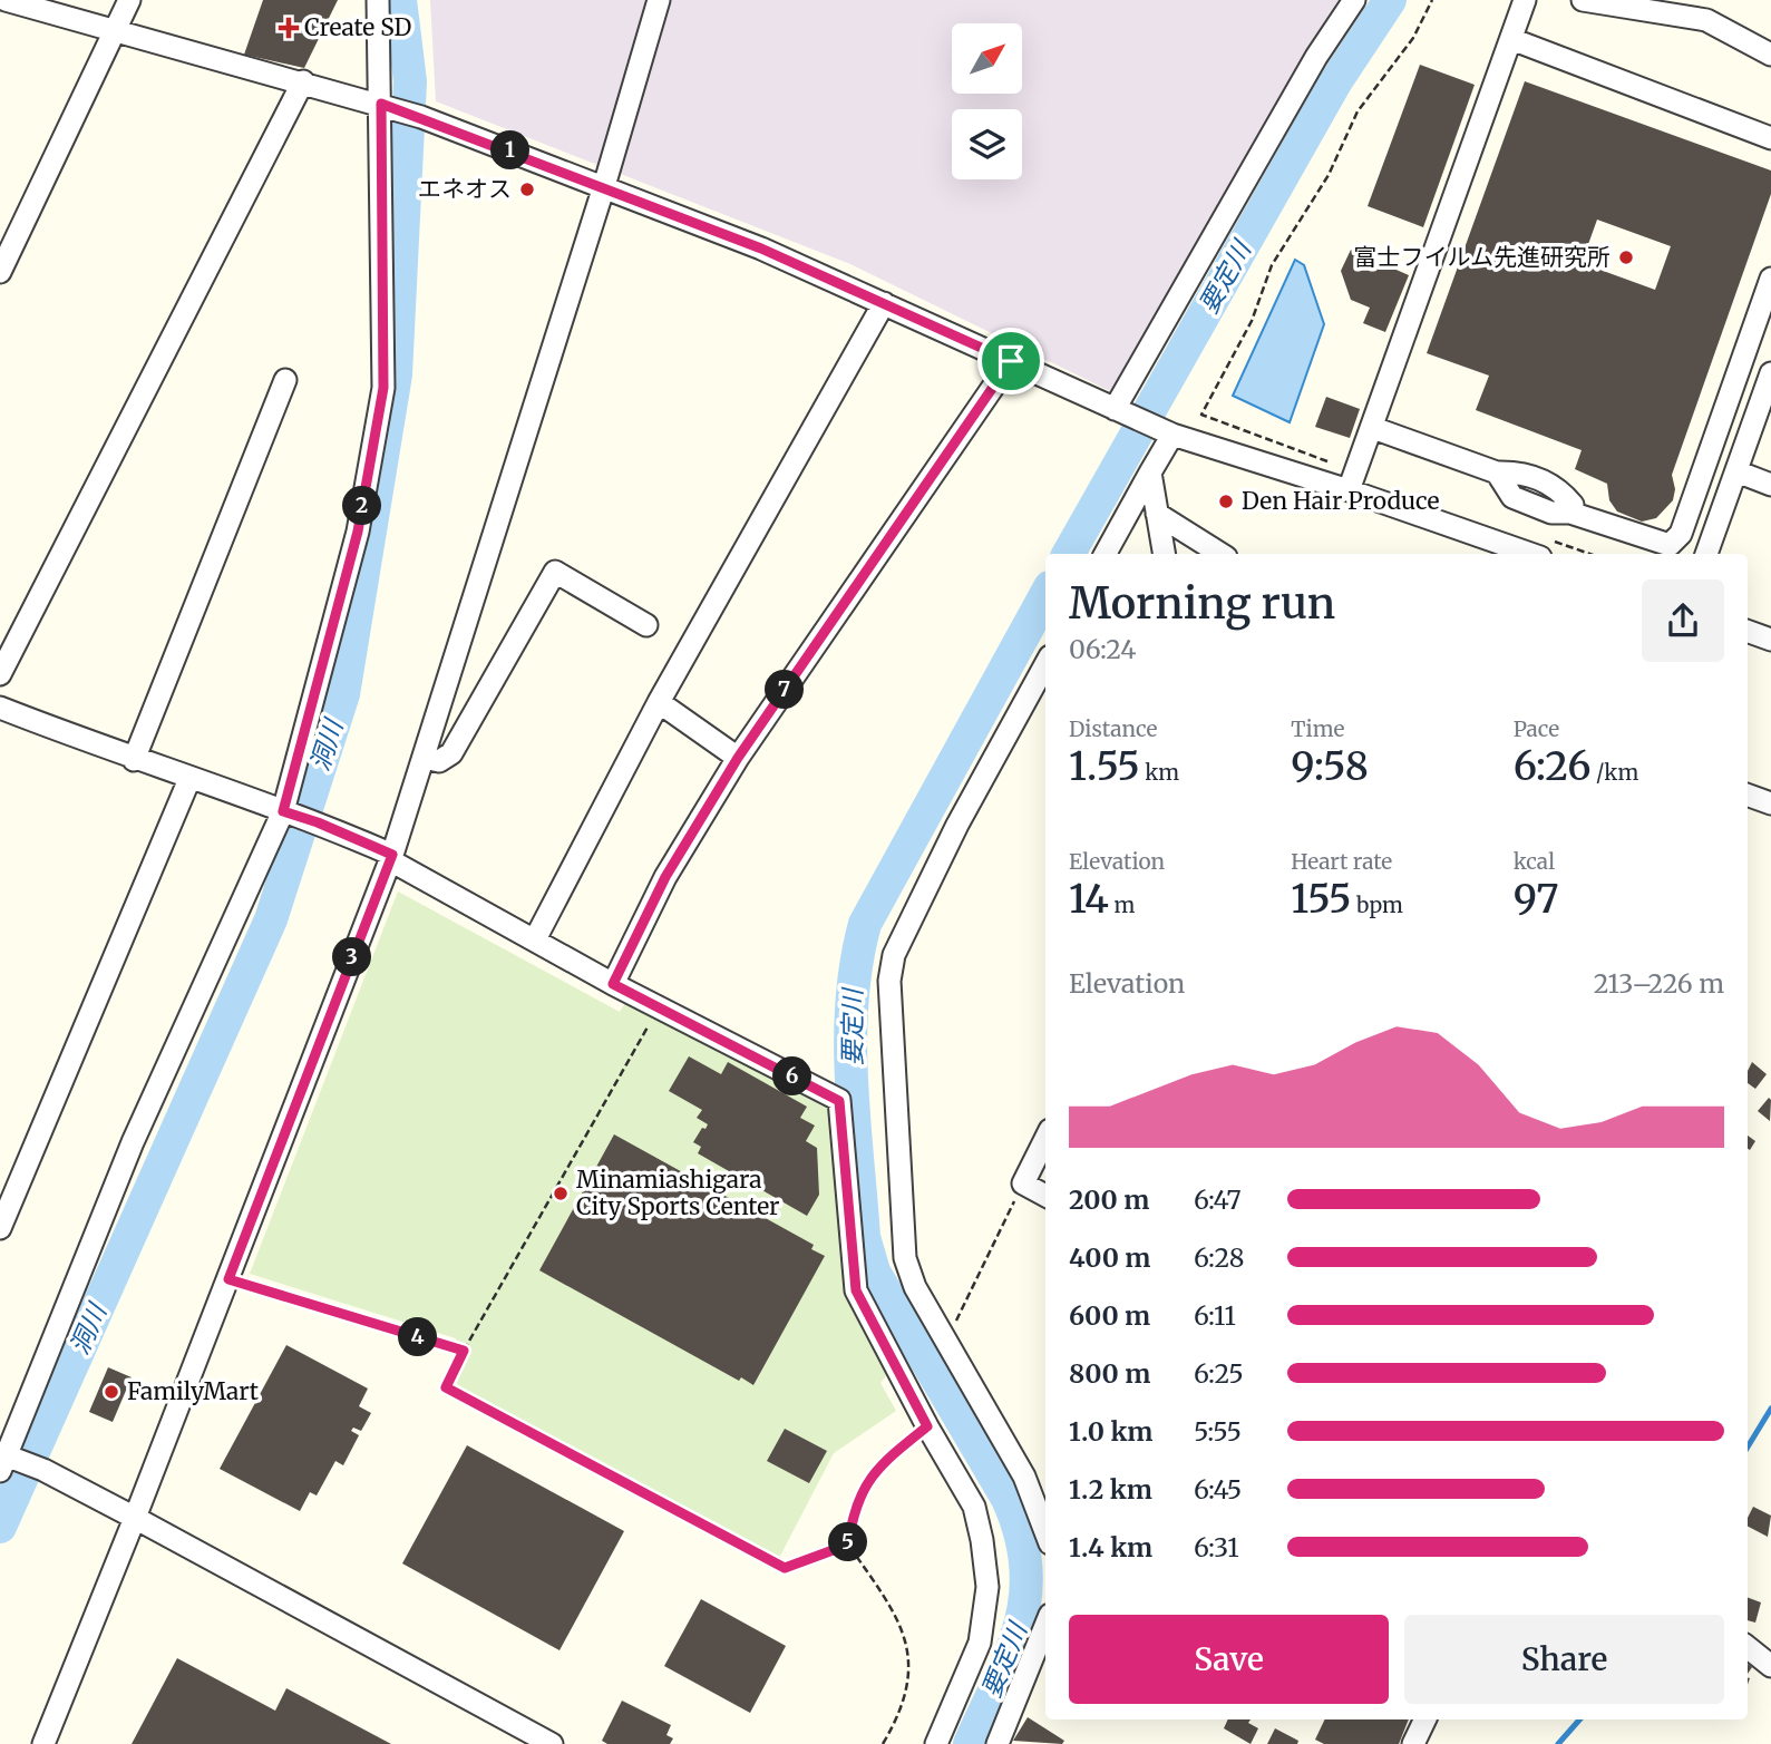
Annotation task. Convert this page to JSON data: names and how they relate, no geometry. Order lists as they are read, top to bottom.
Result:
{
  "water": ["要定川", "洞川"],
  "places": {
    "health": ["Create SD"],
    "other": [
      "エネオス",
      "富士フイルム先進研究所",
      "Den Hair Produce",
      "Minamiashigara City Sports Center",
      "FamilyMart"
    ]
  },
  "north": "top right",
  "page": {
    "pins": [
      "1",
      "2",
      "7",
      "3",
      "6",
      "4",
      "5"
    ],
    "heading": ["Morning run", "06:24"],
    "stats": [
      ["Distance", "1.55 km"],
      ["Time", "9:58"],
      ["Pace", "6:26 /km"],
      ["Elevation", "14 m"],
      ["Heart rate", "155 bpm"],
      ["kcal", "97"]
    ],
    "chart": ["Elevation", "213–226 m"],
    "list": [
      {
        "name": "200 m",
        "note": "6:47"
      },
      {
        "name": "400 m",
        "note": "6:28"
      },
      {
        "name": "600 m",
        "note": "6:11"
      },
      {
        "name": "800 m",
        "note": "6:25"
      },
      {
        "name": "1.0 km",
        "note": "5:55"
      },
      {
        "name": "1.2 km",
        "note": "6:45"
      },
      {
        "name": "1.4 km",
        "note": "6:31"
      }
    ],
    "buttons": ["Save", "Share"]
  }
}
